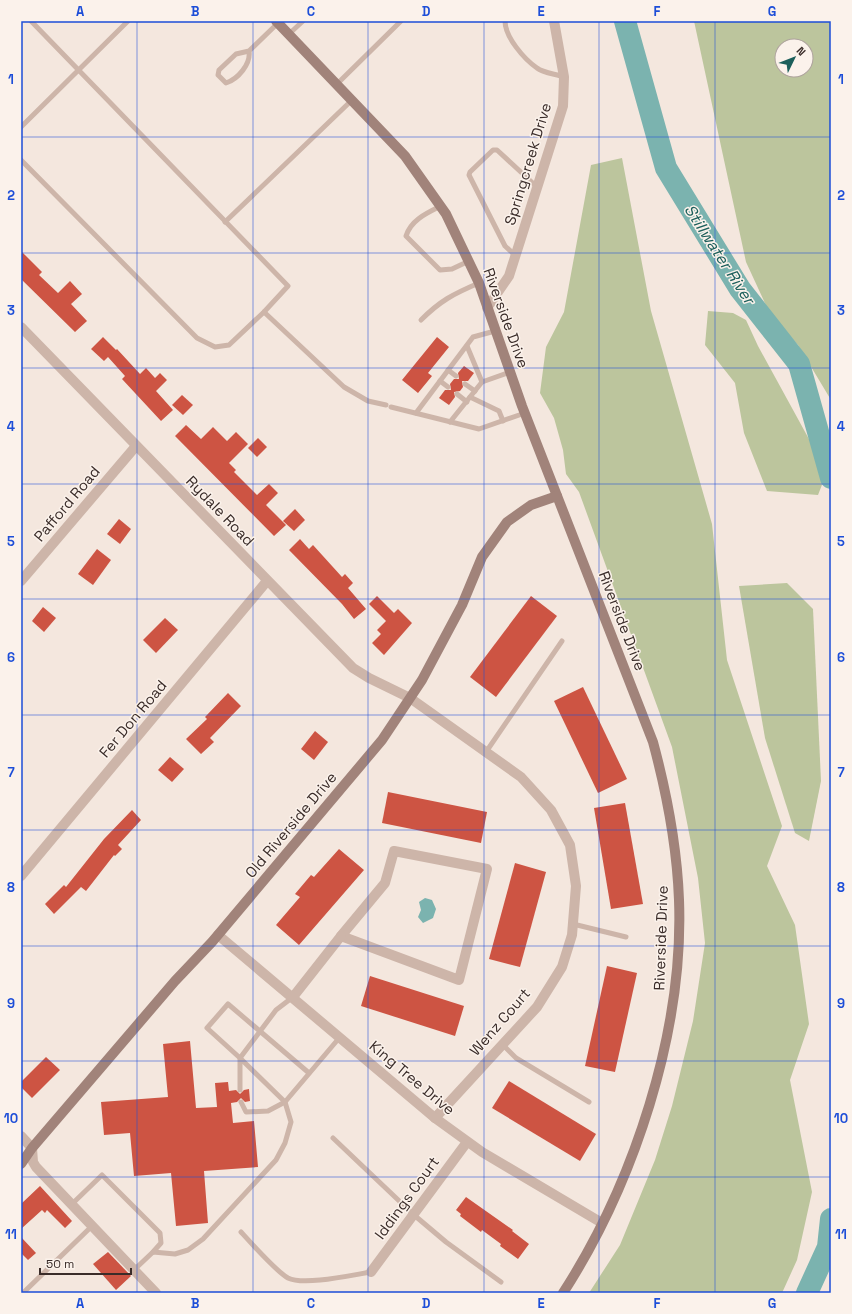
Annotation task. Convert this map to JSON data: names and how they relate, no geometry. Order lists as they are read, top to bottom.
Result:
{
  "streets": {
    "main road": ["Riverside Drive", "Old Riverside Drive"],
    "street": [
      "Springcreek Drive",
      "Pafford Road",
      "Rydale Road",
      "Fer Don Road",
      "Wenz Court",
      "King Tree Drive",
      "Iddings Court"
    ]
  },
  "crossings": [
    ["Springcreek Drive", "Riverside Drive"],
    ["Riverside Drive", "Old Riverside Drive"],
    ["Riverside Drive", "King Tree Drive"],
    ["Pafford Road", "Rydale Road"],
    ["Rydale Road", "Fer Don Road"],
    ["Rydale Road", "Old Riverside Drive"],
    ["Rydale Road", "Wenz Court"],
    ["Old Riverside Drive", "Wenz Court"],
    ["Old Riverside Drive", "King Tree Drive"],
    ["Wenz Court", "King Tree Drive"],
    ["King Tree Drive", "Iddings Court"]
  ],
  "water": ["Stillwater River"],
  "scale_bar": "50 m",
  "north": "top right",
  "grid": {
    "columns": [
      "A",
      "B",
      "C",
      "D",
      "E",
      "F",
      "G"
    ],
    "rows": [
      "1",
      "2",
      "3",
      "4",
      "5",
      "6",
      "7",
      "8",
      "9",
      "10",
      "11"
    ]
  }
}
